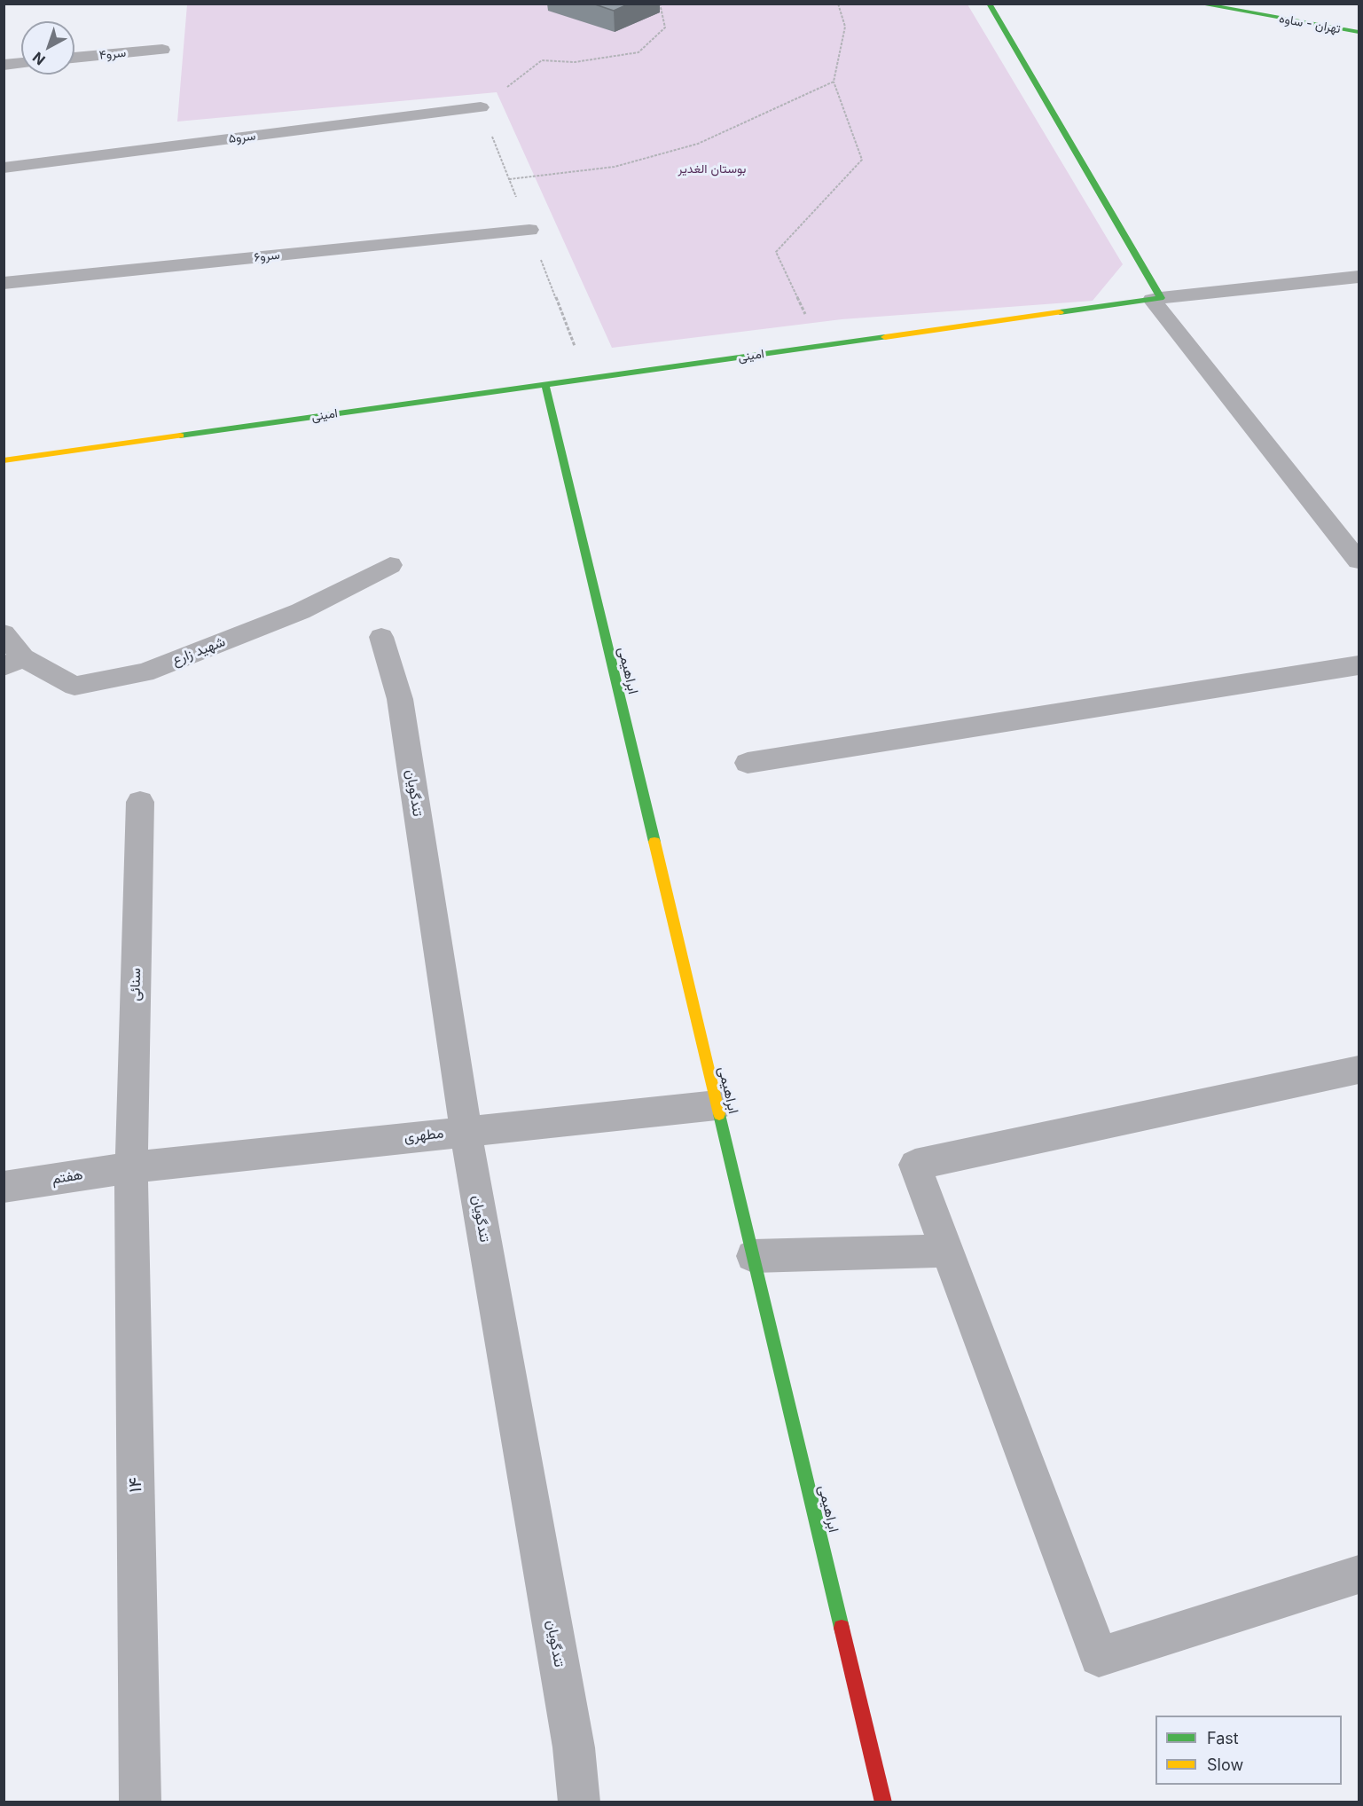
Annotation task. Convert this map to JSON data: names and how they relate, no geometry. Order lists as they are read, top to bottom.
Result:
{
  "streets": {
    "main road": ["تهران - ساوه", "امینی", "ابراهیمی"],
    "street": [
      "سرو۴",
      "سرو۵",
      "سرو۶",
      "شهید زارع",
      "تندگویان",
      "سنائی",
      "مطهری",
      "هفتم",
      "۱۴"
    ]
  },
  "crossings": [
    ["امینی", "ابراهیمی"],
    ["ابراهیمی", "مطهری"],
    ["تندگویان", "مطهری"],
    ["سنائی", "مطهری"],
    ["سنائی", "هفتم"],
    ["سنائی", "۱۴"],
    ["مطهری", "هفتم"],
    ["مطهری", "۱۴"],
    ["هفتم", "۱۴"]
  ],
  "parks": ["بوستان الغدیر"],
  "legend": ["Fast", "Slow"],
  "north": "bottom left"
}
